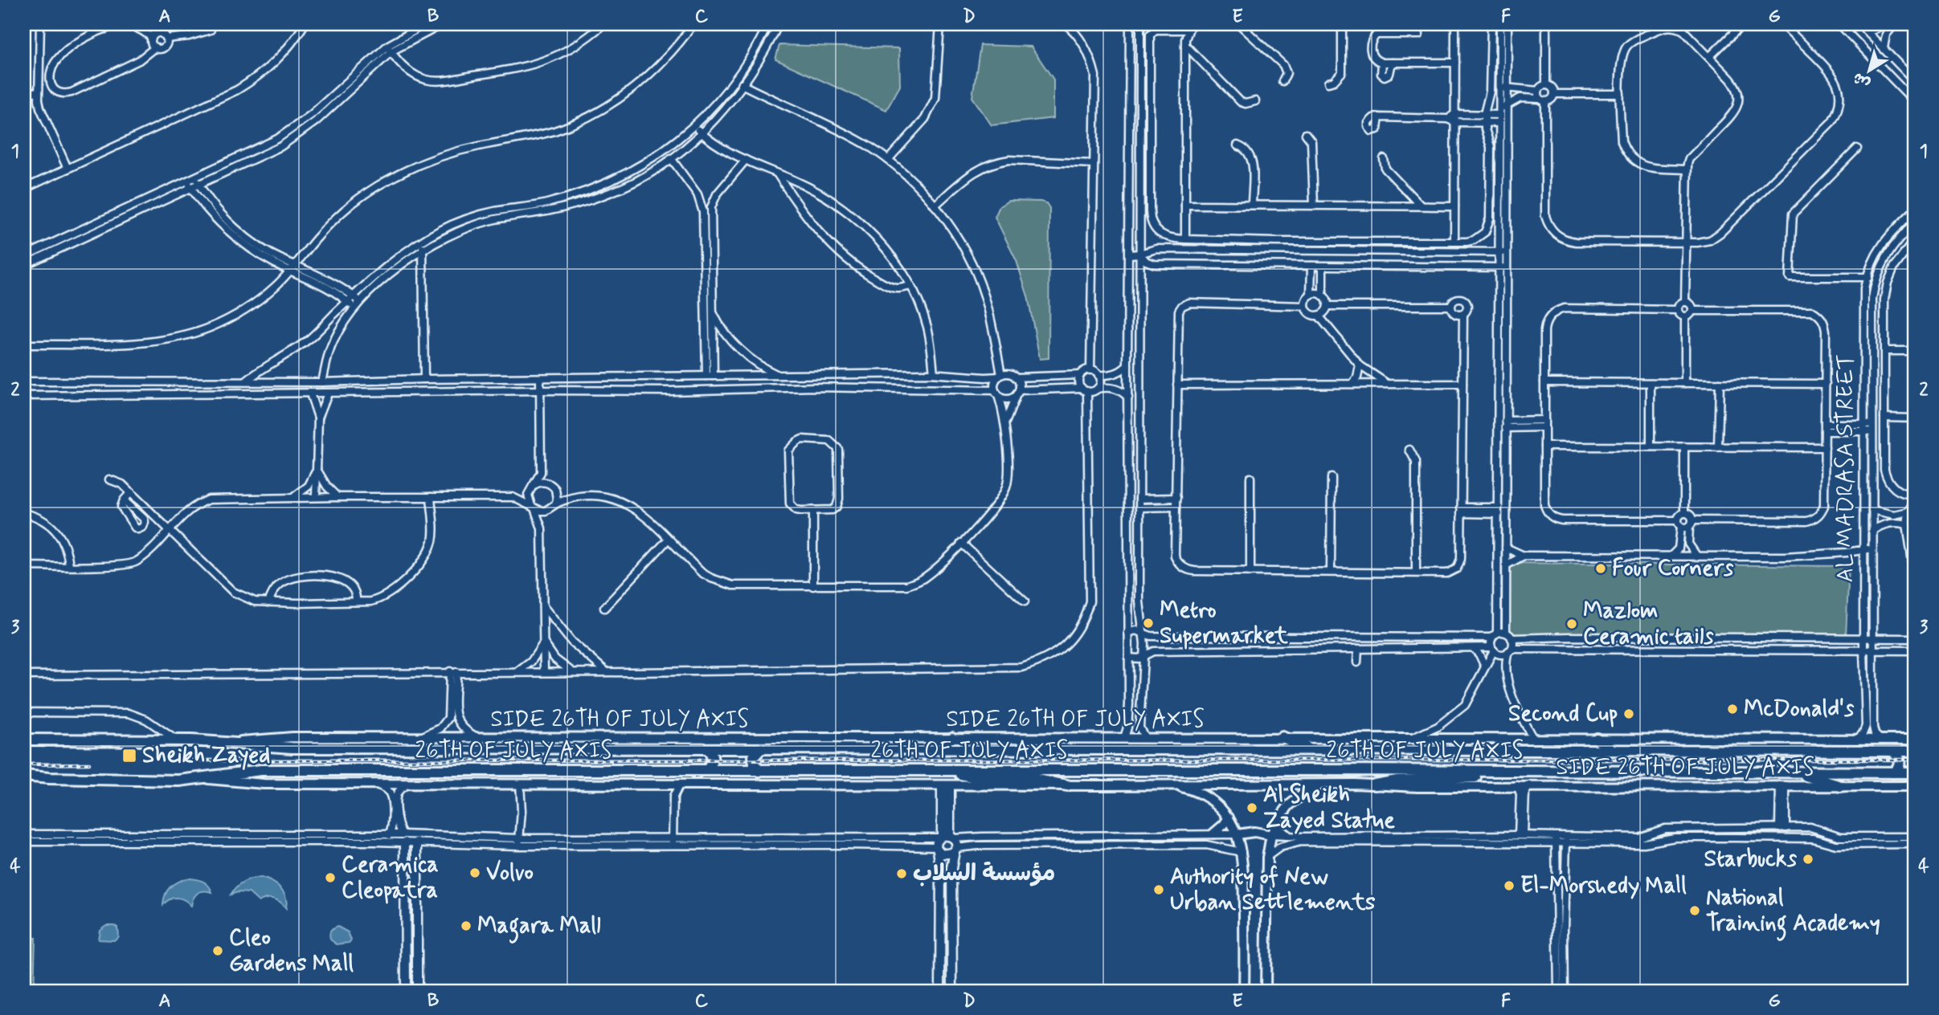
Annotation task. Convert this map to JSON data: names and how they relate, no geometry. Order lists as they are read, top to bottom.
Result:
{
  "streets": {
    "highway": ["26TH OF JULY AXIS"],
    "main road": ["SIDE 26TH OF JULY AXIS"],
    "street": ["AL MADRASA STREET"]
  },
  "crossings": [
    ["AL MADRASA STREET", "SIDE 26TH OF JULY AXIS"],
    ["SIDE 26TH OF JULY AXIS", "26TH OF JULY AXIS"]
  ],
  "places": {
    "other": [
      "Four Corners",
      "Metro Supermarket",
      "Mazlom Ceramic tails",
      "McDonald's",
      "Second Cup",
      "Al Sheikh Zayed Statue",
      "Starbucks",
      "Volvo",
      "مؤسسة السلاب",
      "Ceramica Cleopatra",
      "El-Morshedy Mall",
      "Authority of New Urban Settlements",
      "National Training Academy",
      "Magara Mall",
      "Cleo Gardens Mall"
    ],
    "transit": ["Sheikh Zayed"]
  },
  "north": "bottom left",
  "grid": {
    "columns": [
      "A",
      "B",
      "C",
      "D",
      "E",
      "F",
      "G"
    ],
    "rows": [
      "1",
      "2",
      "3",
      "4"
    ]
  }
}
